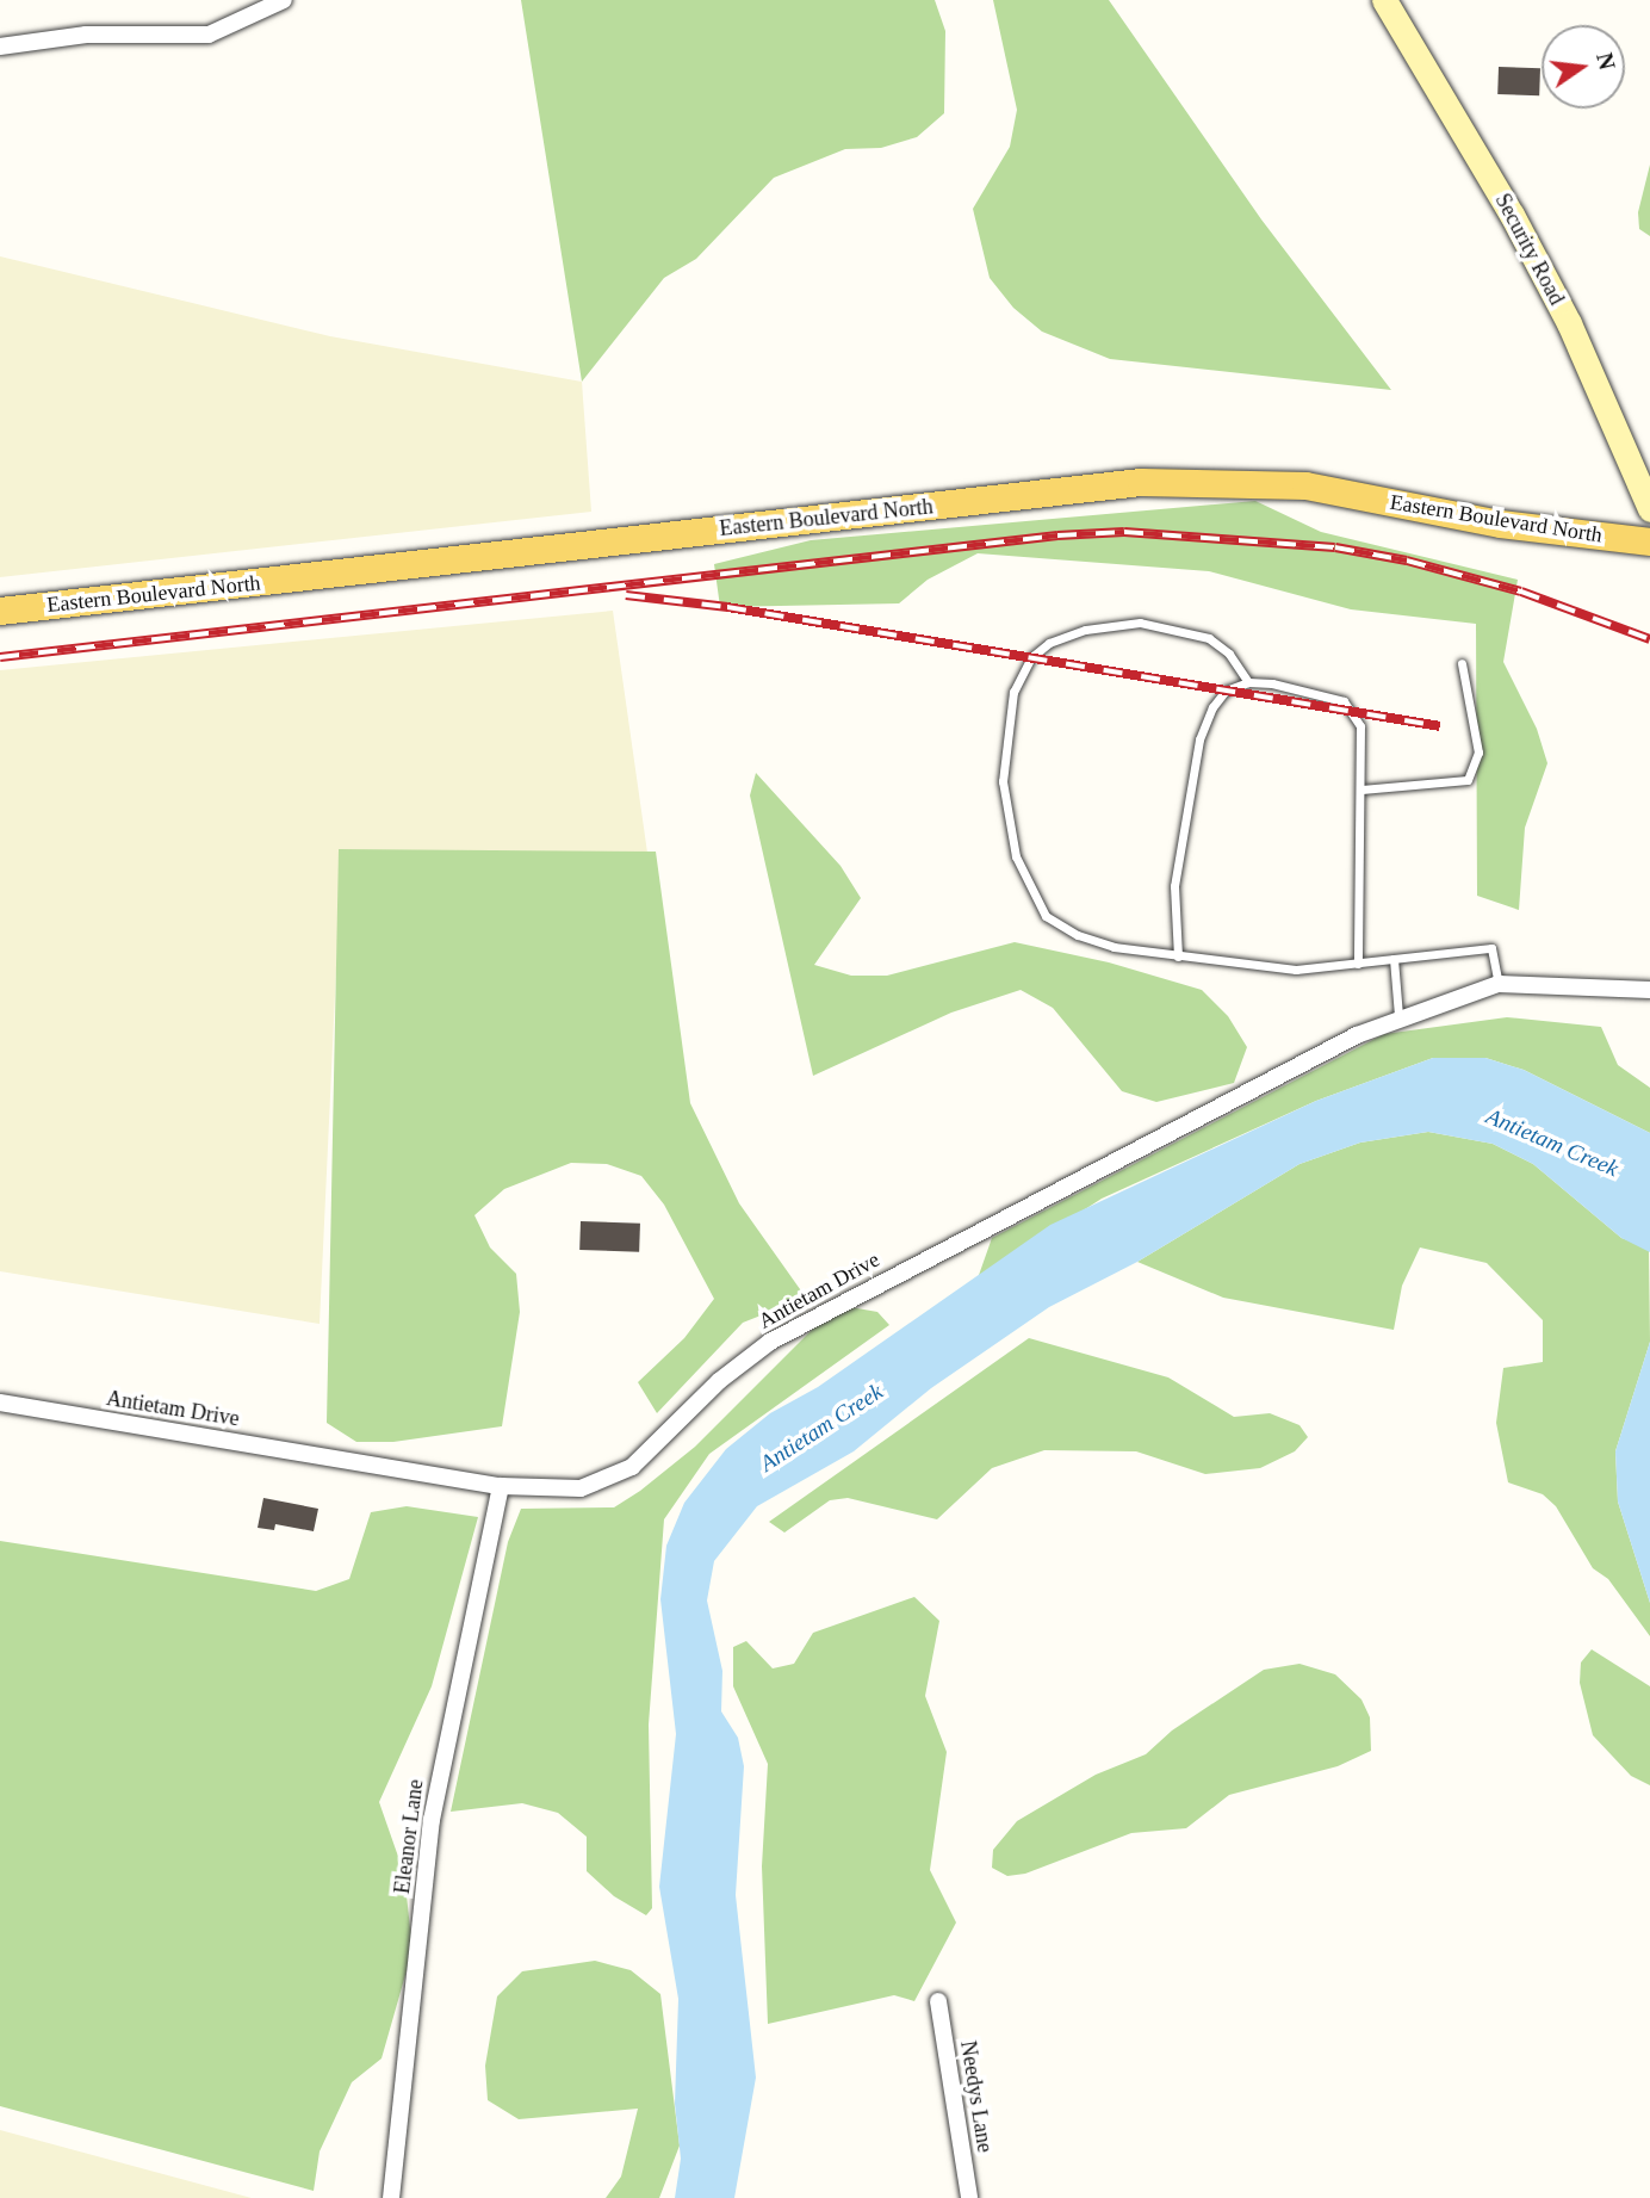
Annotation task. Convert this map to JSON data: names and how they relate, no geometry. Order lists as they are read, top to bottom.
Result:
{
  "streets": {
    "main road": ["Eastern Boulevard North"],
    "street": [
      "Security Road",
      "Antietam Drive",
      "Eleanor Lane",
      "Needys Lane"
    ]
  },
  "crossings": [
    ["Antietam Drive", "Eleanor Lane"]
  ],
  "water": ["Antietam Creek"],
  "north": "right"
}
